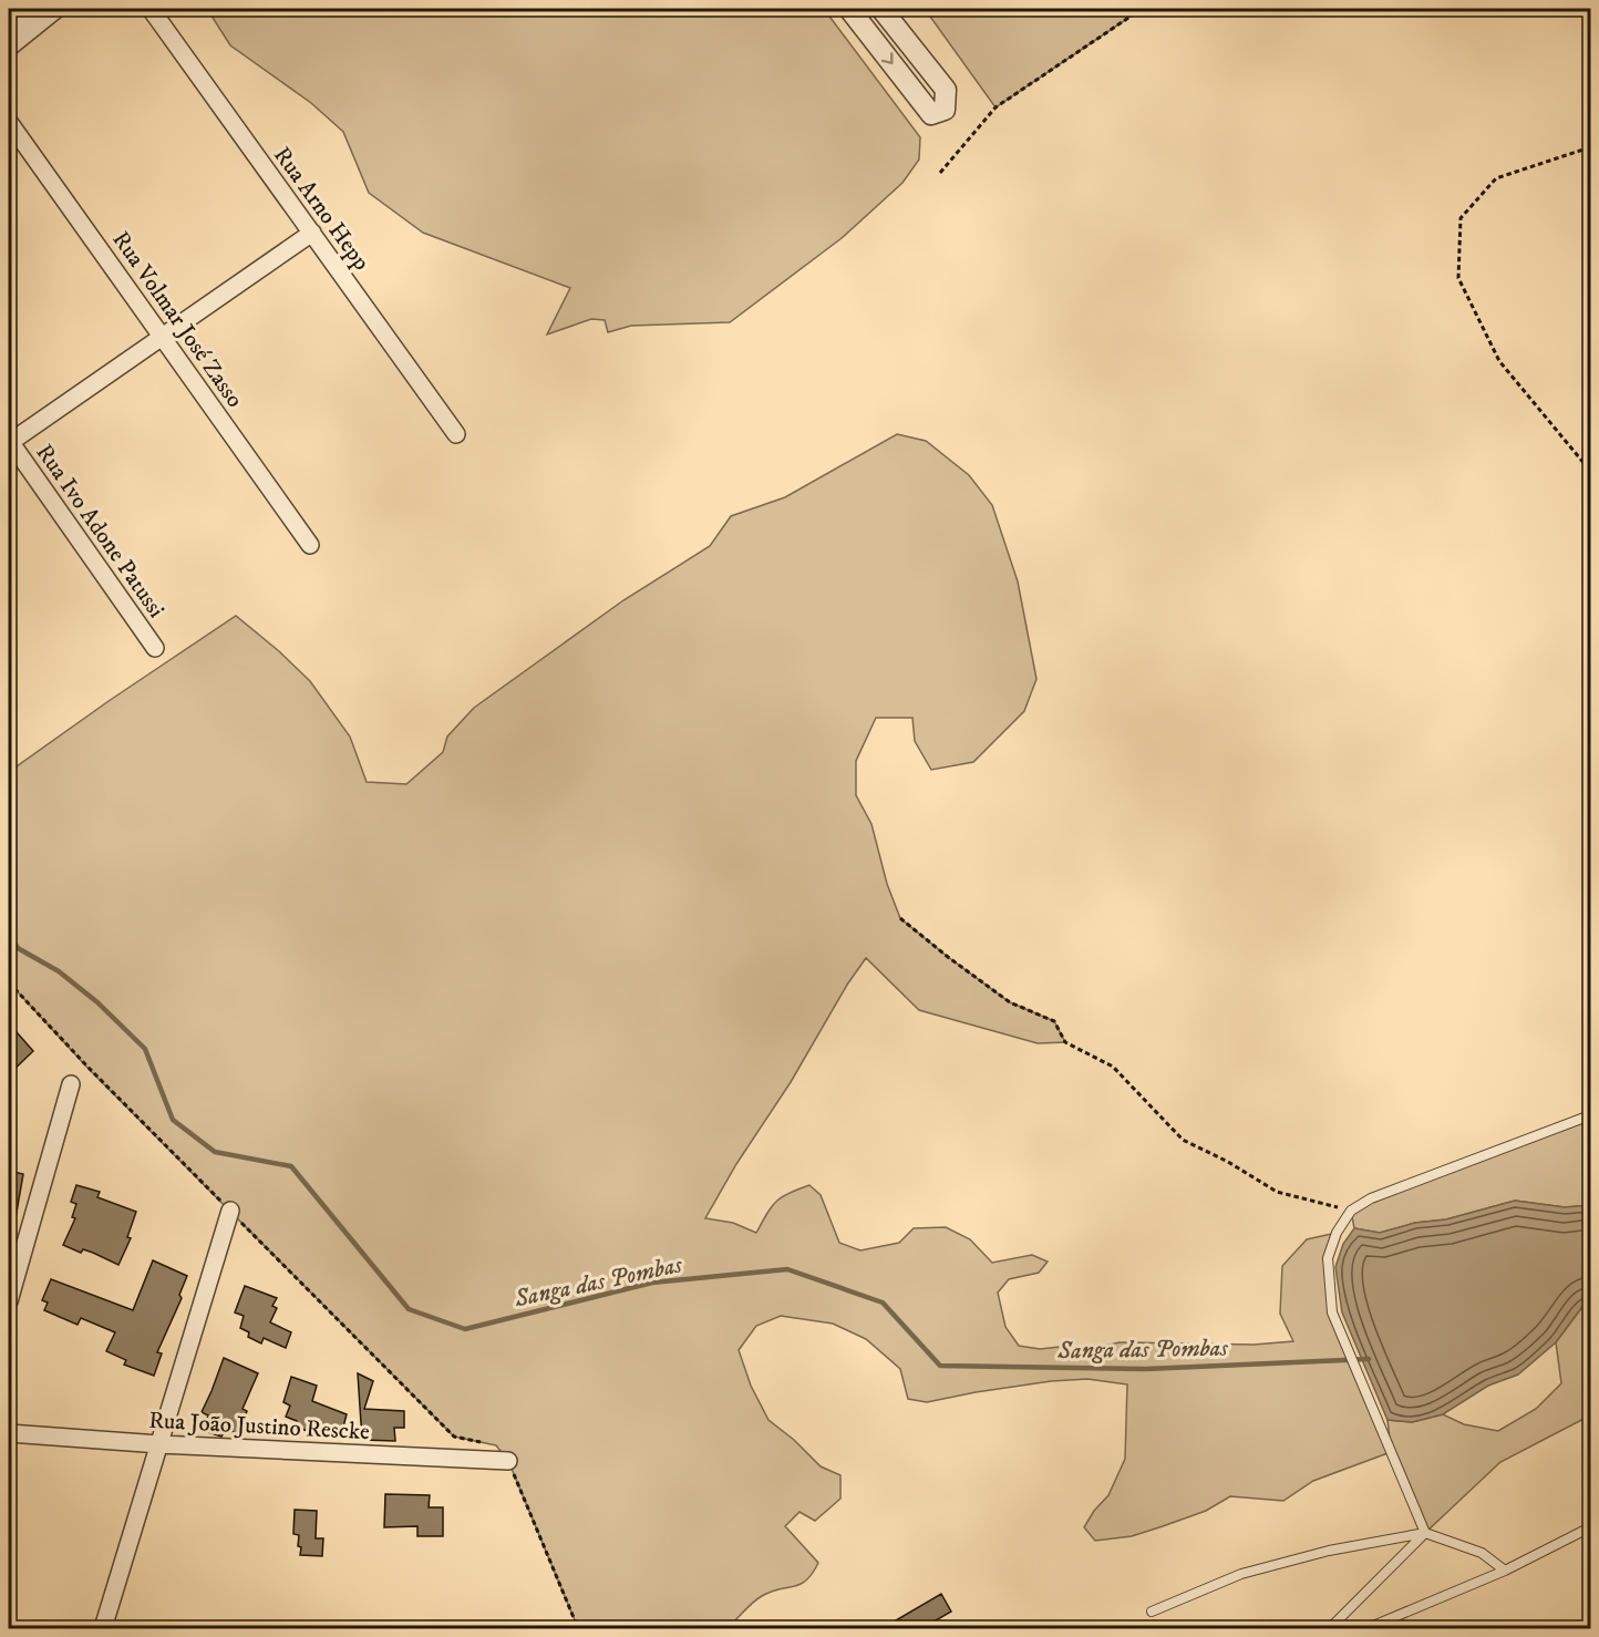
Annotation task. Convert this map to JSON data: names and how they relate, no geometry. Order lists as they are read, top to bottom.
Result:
{
  "streets": {
    "street": [
      "Rua Arno Hepp",
      "Rua Volmar José Zasso",
      "Rua Ivo Adone Patussi",
      "Rua João Justino Rescke"
    ]
  },
  "water": ["Sanga das Pombas"]
}
